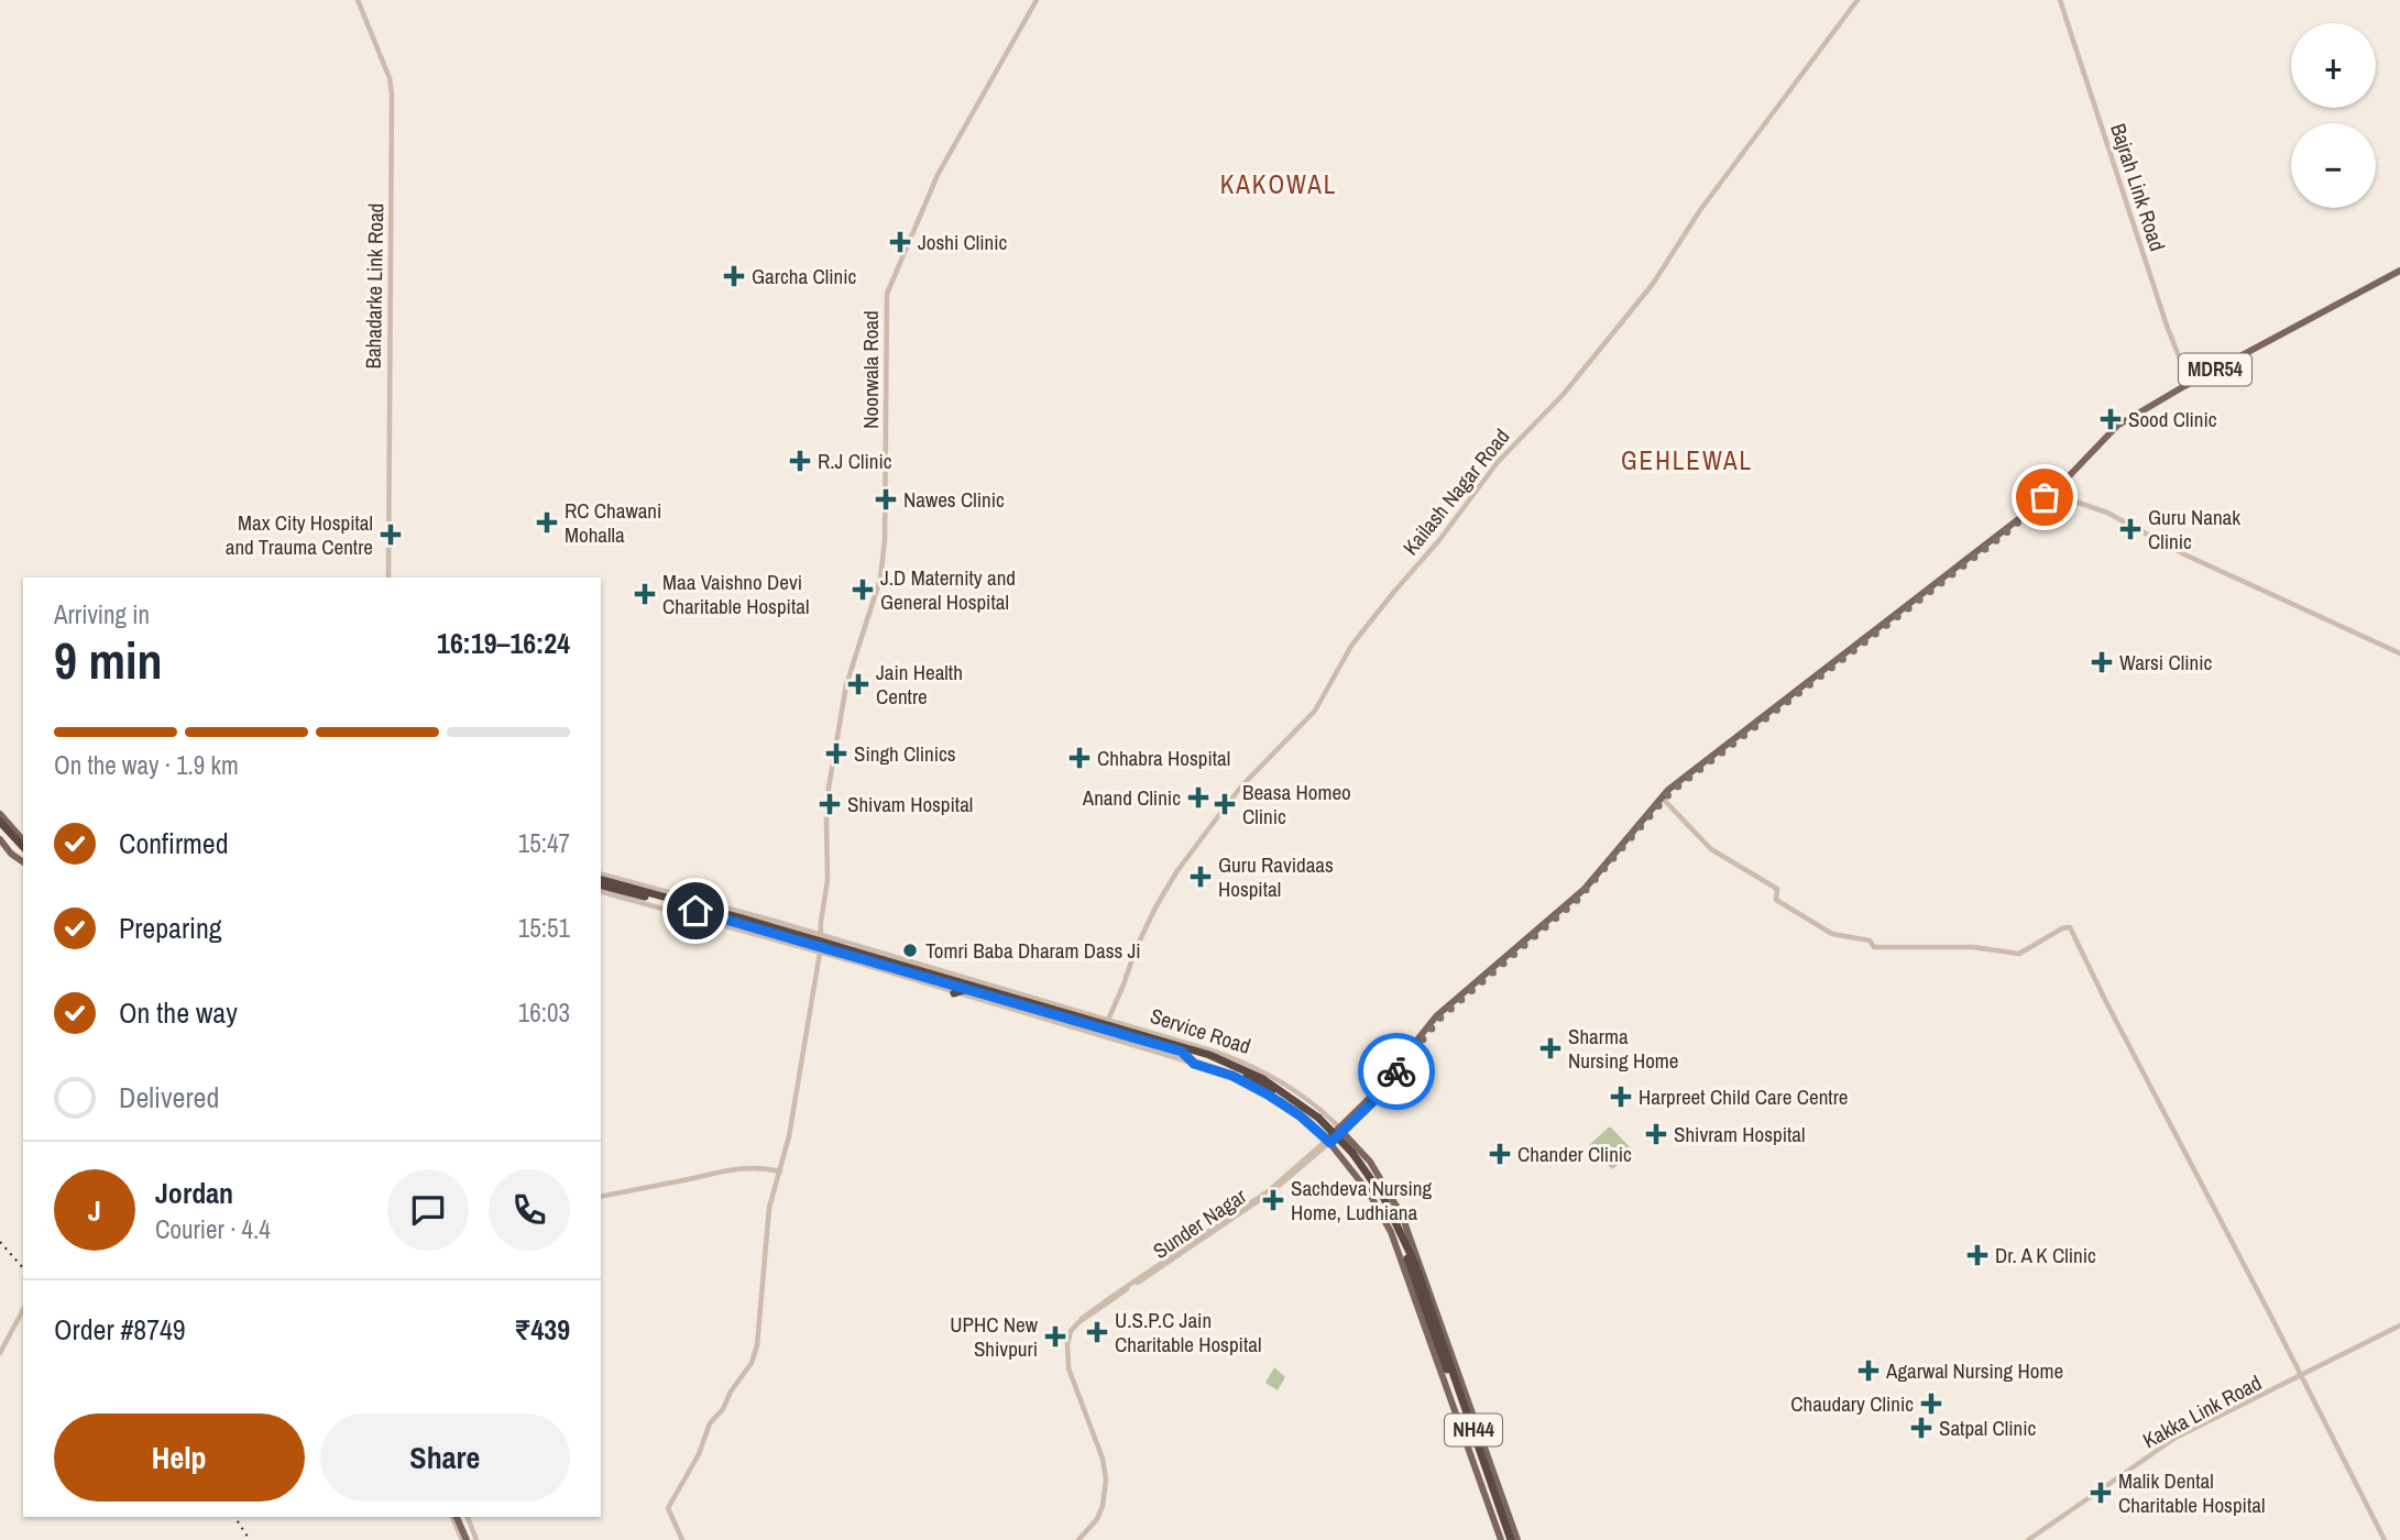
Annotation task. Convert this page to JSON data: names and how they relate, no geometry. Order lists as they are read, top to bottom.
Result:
{
  "streets": {
    "highway": ["NH44"],
    "main road": ["MDR54", "Service Road"],
    "street": [
      "Bajrah Link Road",
      "Bahadarke Link Road",
      "Noorwala Road",
      "Kailash Nagar Road",
      "Sunder Nagar",
      "Kakka Link Road"
    ]
  },
  "crossings": [
    ["Bajrah Link Road", "MDR54"],
    ["Noorwala Road", "Service Road"],
    ["MDR54", "Service Road"],
    ["MDR54", "Sunder Nagar"],
    ["Kailash Nagar Road", "Service Road"],
    ["Service Road", "Sunder Nagar"],
    ["Service Road", "NH44"]
  ],
  "districts": ["KAKOWAL", "GEHLEWAL"],
  "places": {
    "health": [
      "Joshi Clinic",
      "Garcha Clinic",
      "Sood Clinic",
      "R.J Clinic",
      "Nawes Clinic",
      "RC Chawani Mohalla",
      "Guru Nanak Clinic",
      "Max City Hospital and Trauma Centre",
      "J.D Maternity and General Hospital",
      "Maa Vaishno Devi Charitable Hospital",
      "Warsi Clinic",
      "Jain Health Centre",
      "Singh Clinics",
      "Chhabra Hospital",
      "Anand Clinic",
      "Shivam Hospital",
      "Beasa Homeo Clinic",
      "Guru Ravidaas Hospital",
      "Sharma Nursing Home",
      "Harpreet Child Care Centre",
      "Shivram Hospital",
      "Chander Clinic",
      "Sachdeva Nursing Home, Ludhiana",
      "Dr. A K Clinic",
      "U.S.P.C Jain Charitable Hospital",
      "UPHC New Shivpuri",
      "Agarwal Nursing Home",
      "Chaudary Clinic",
      "Satpal Clinic",
      "Malik Dental Charitable Hospital"
    ],
    "other": ["Tomri Baba Dharam Dass Ji"]
  },
  "page": {
    "map_buttons": ["+", "−"],
    "heading": ["9 min", "Arriving in", "16:19–16:24"],
    "panel": [
      "Jordan",
      "Courier · 4.4",
      "Order #8749",
      "₹439"
    ],
    "bar": "On the way · 1.9 km",
    "list": [
      ["Confirmed", "15:47"],
      ["Preparing", "15:51"],
      ["On the way", "16:03"],
      "Delivered"
    ],
    "round": "J",
    "buttons": ["Help", "Share"]
  }
}
